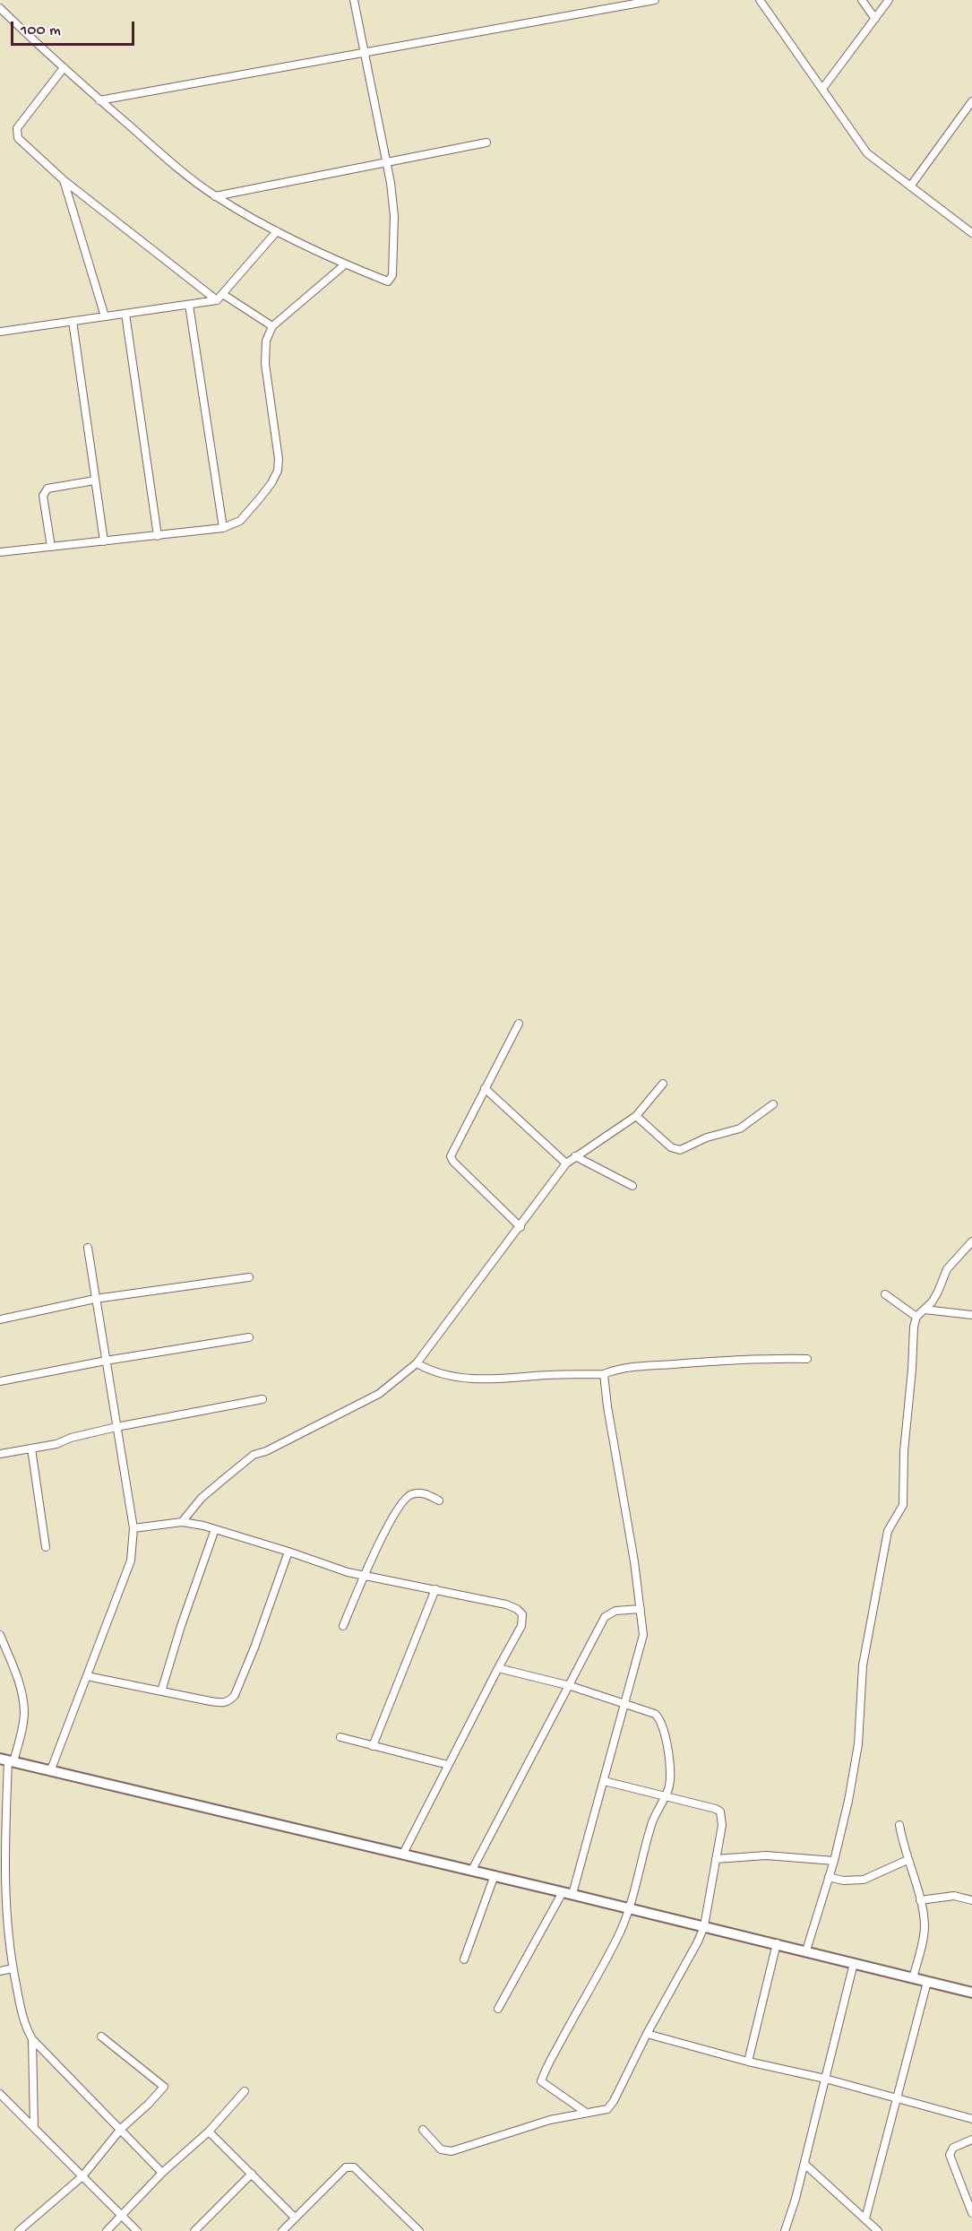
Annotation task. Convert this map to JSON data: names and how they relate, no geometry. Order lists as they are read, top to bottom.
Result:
{
  "scale_bar": "100 m"
}
